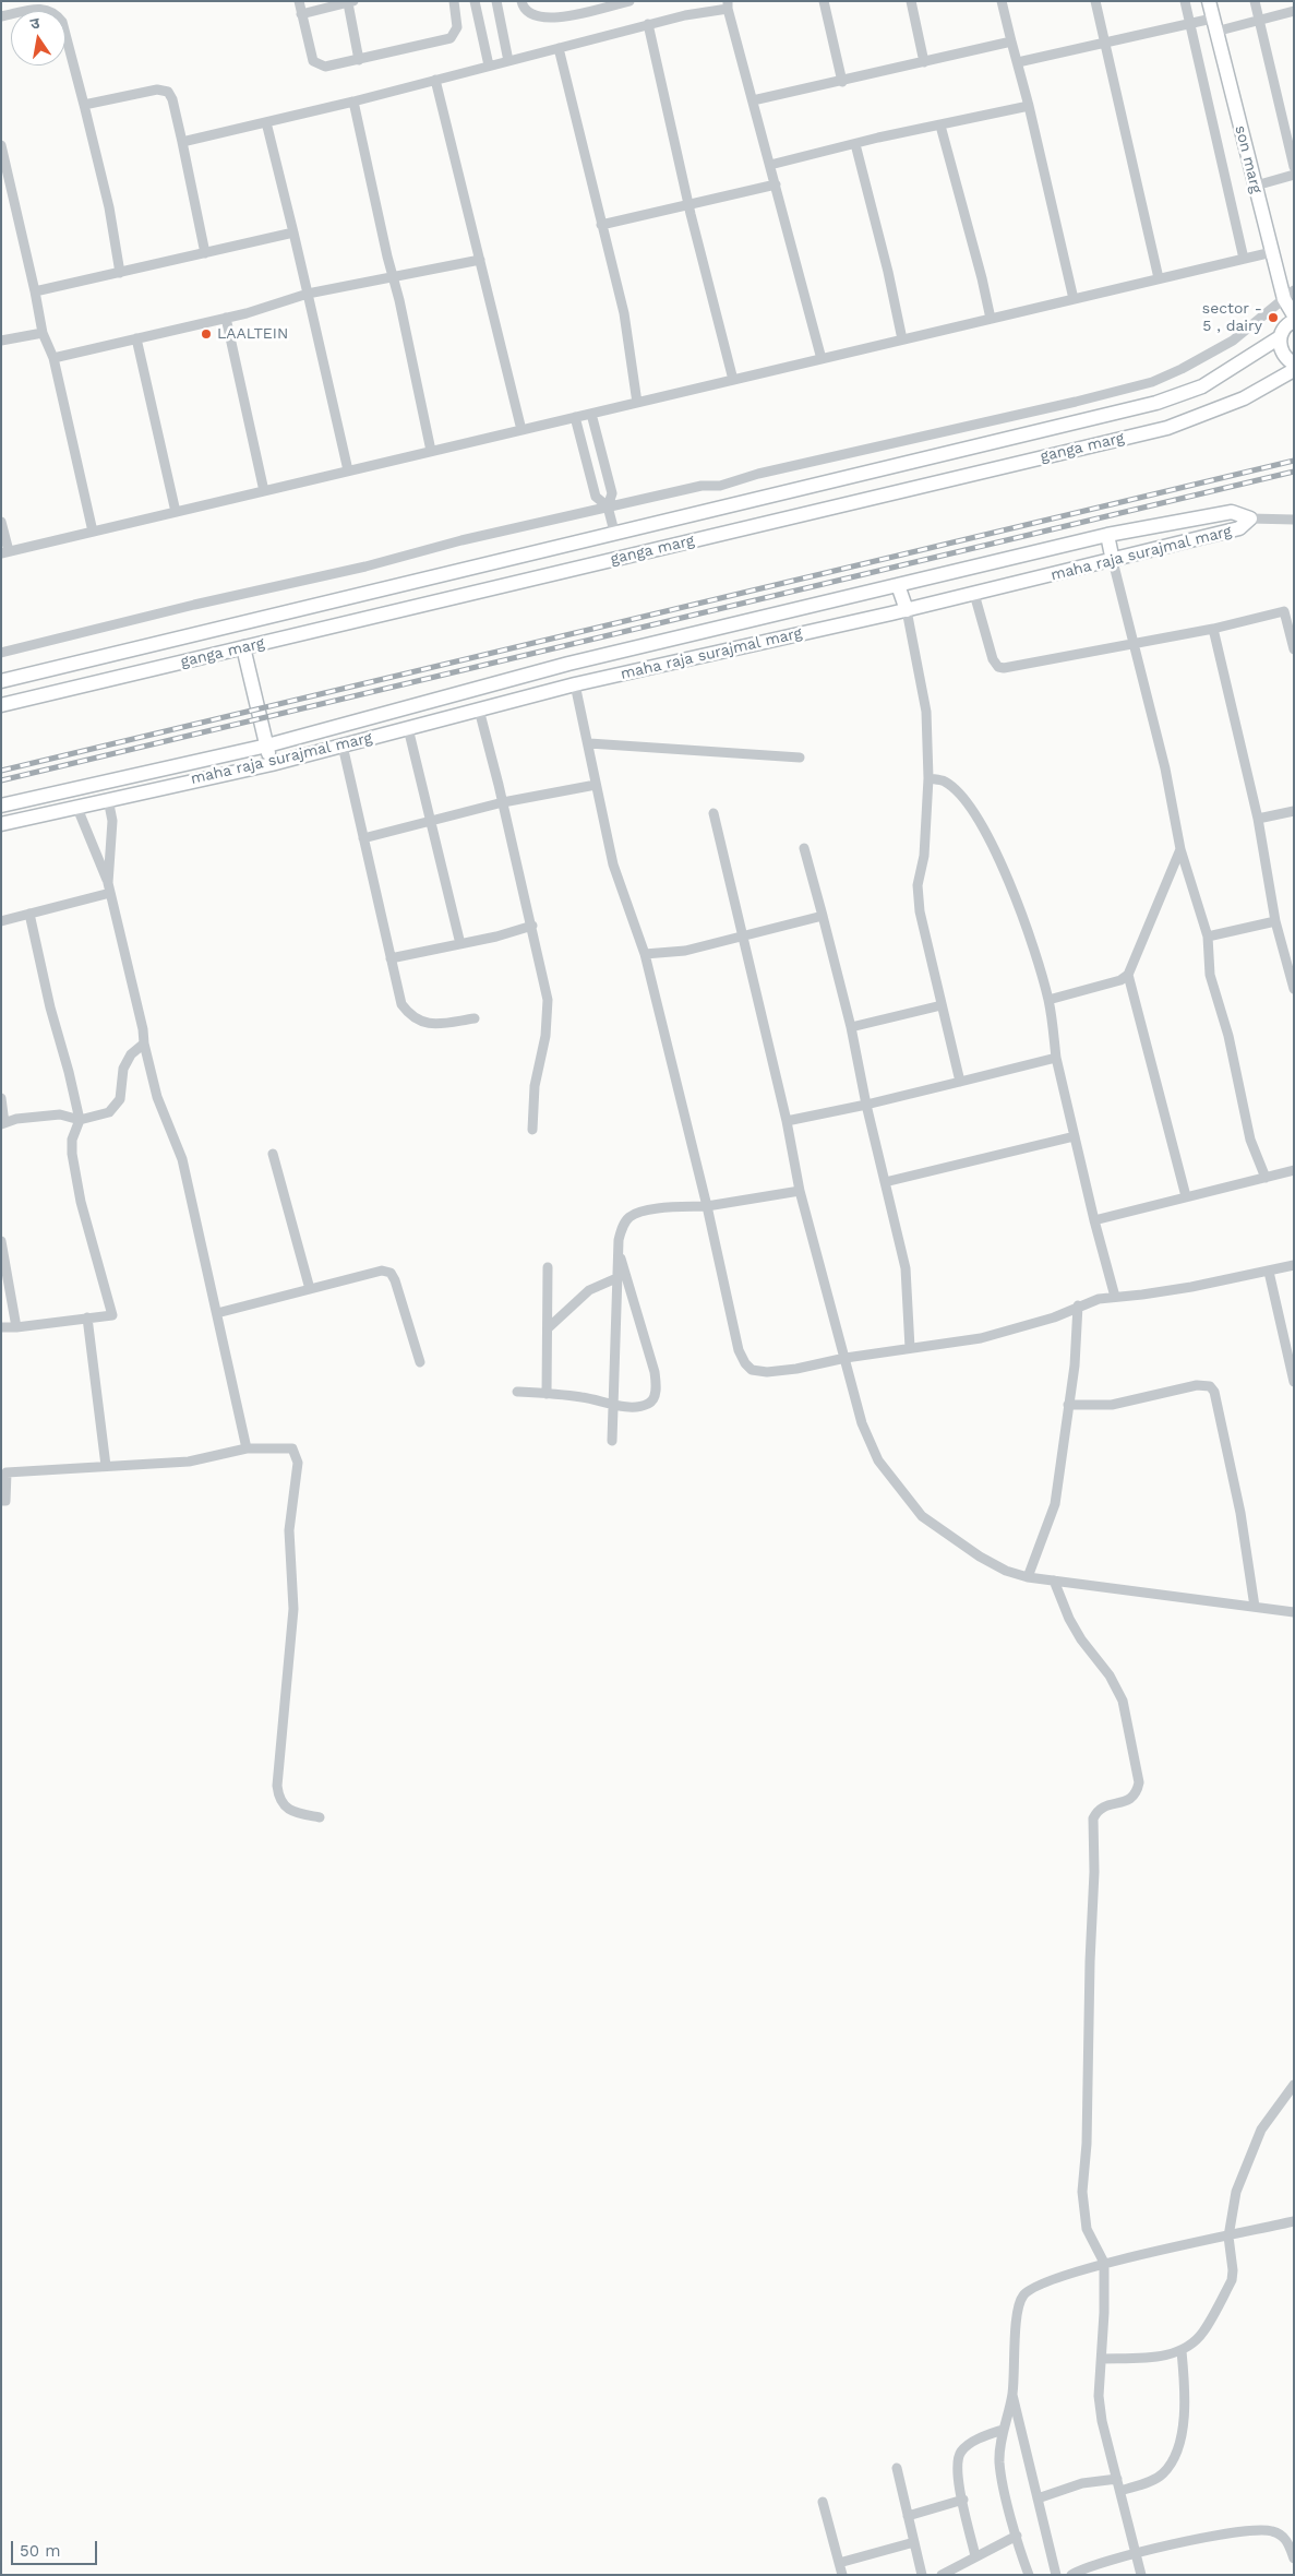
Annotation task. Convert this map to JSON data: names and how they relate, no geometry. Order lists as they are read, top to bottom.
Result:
{
  "streets": {
    "street": ["son marg", "ganga marg", "maha raja surajmal marg"]
  },
  "places": ["sector - 5 , dairy", "LAALTEIN"],
  "scale_bar": "50 m",
  "north": "top"
}
